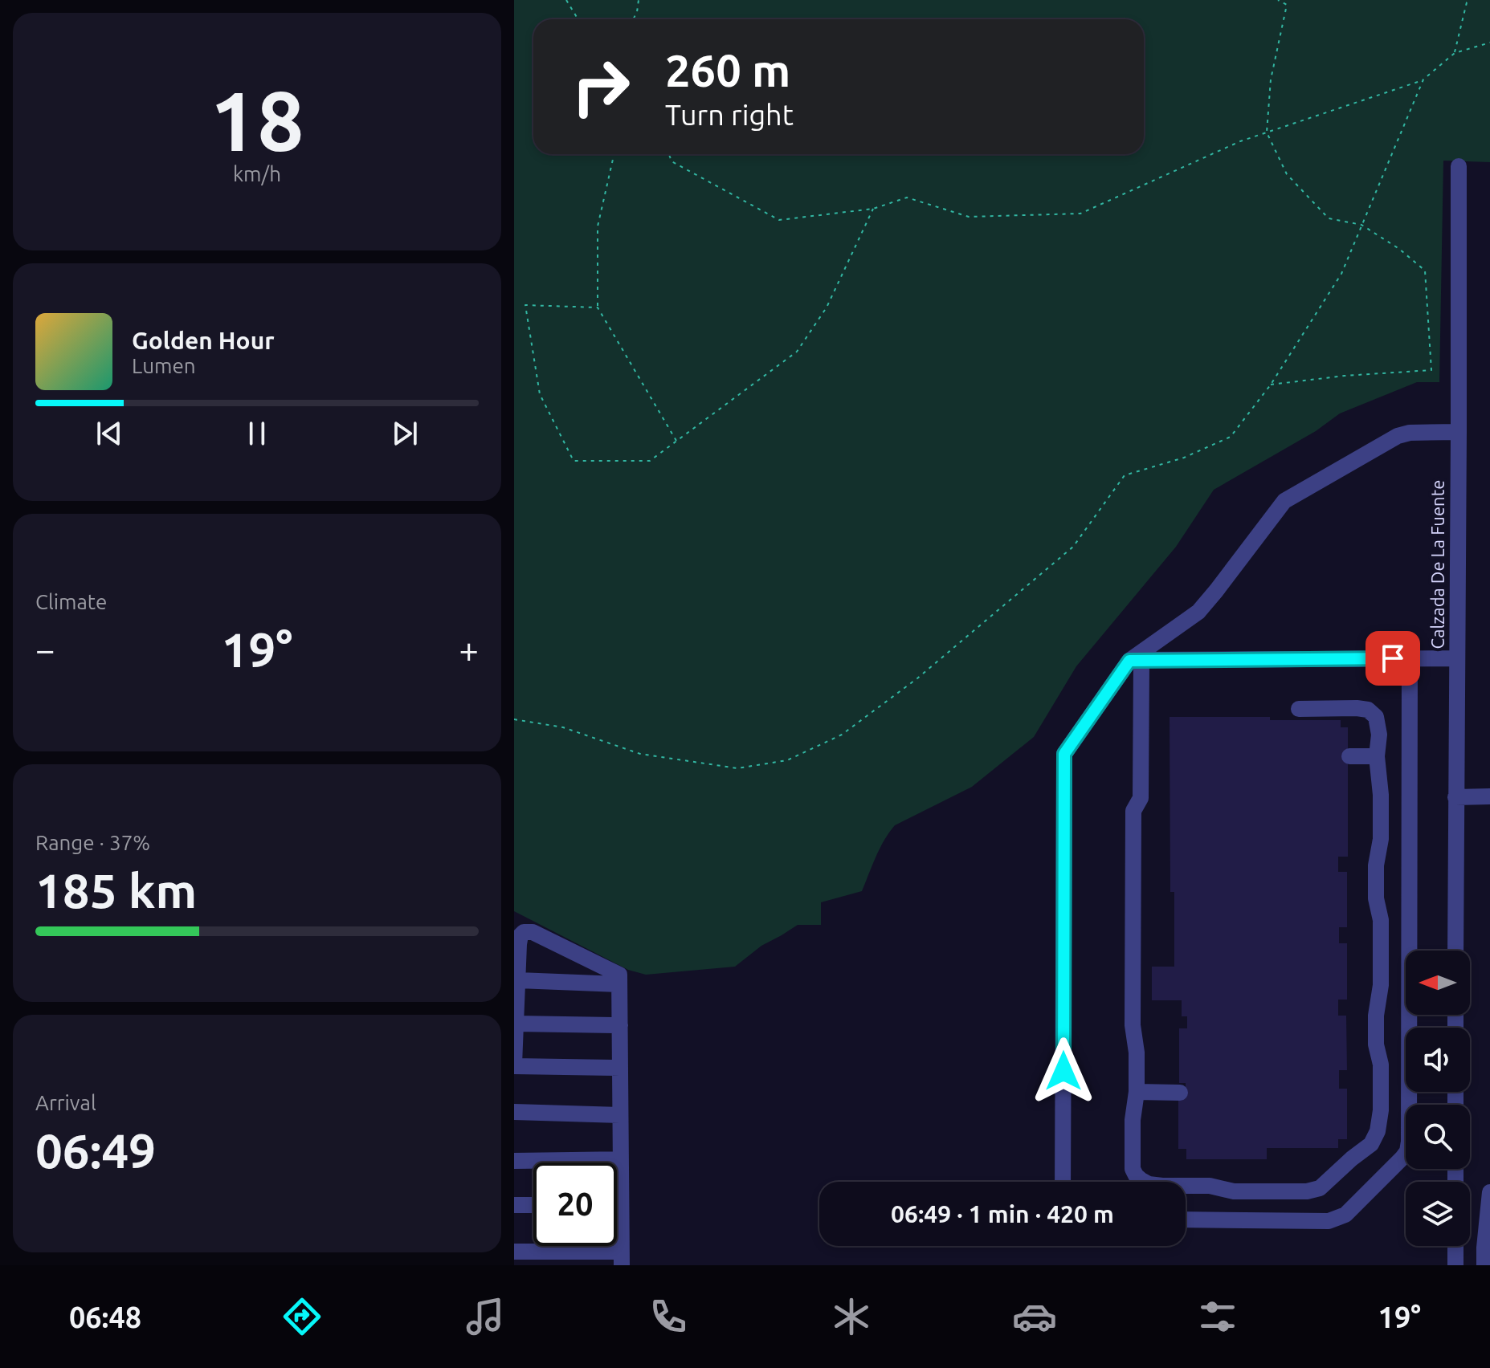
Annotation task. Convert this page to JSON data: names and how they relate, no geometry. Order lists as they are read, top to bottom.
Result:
{
  "streets": {
    "street": ["Calzada De La Fuente"]
  },
  "north": "left",
  "page": {
    "tile": [
      ["18", "km/h"],
      "Climate",
      ["Range · 37%", "185 km"],
      ["Arrival", "06:49"]
    ],
    "turn": ["260 m", "Turn right"],
    "song": ["Golden Hour", "Lumen"],
    "heat": ["−", "19°", "+"],
    "limit": "20",
    "trip": "06:49 · 1 min · 420 m",
    "tabs": ["06:48", "19°"]
  }
}
